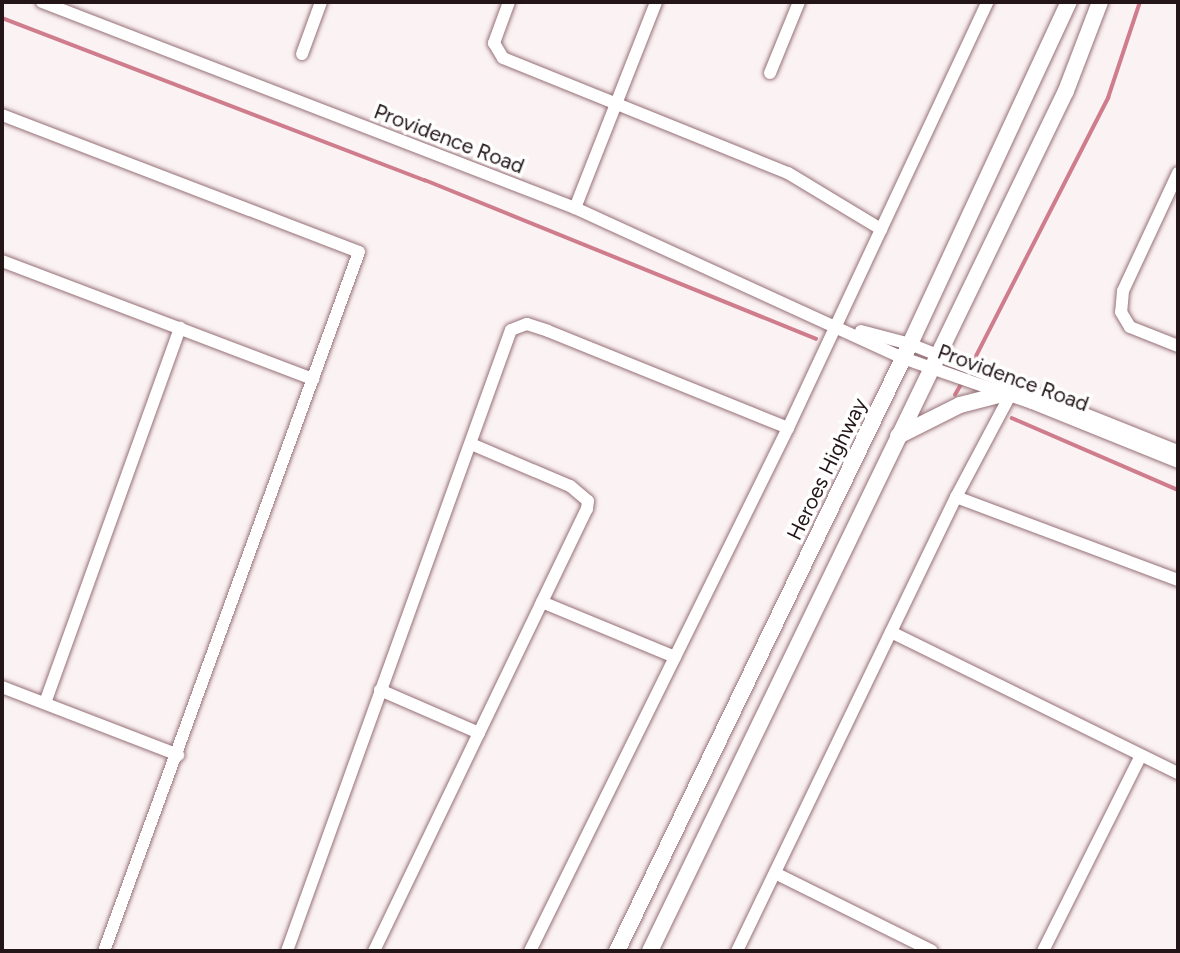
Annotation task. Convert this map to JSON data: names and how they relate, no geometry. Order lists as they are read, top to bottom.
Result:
{
  "streets": {
    "main road": ["Heroes Highway"],
    "street": ["Providence Road"]
  },
  "crossings": [
    ["Providence Road", "Heroes Highway"]
  ]
}
